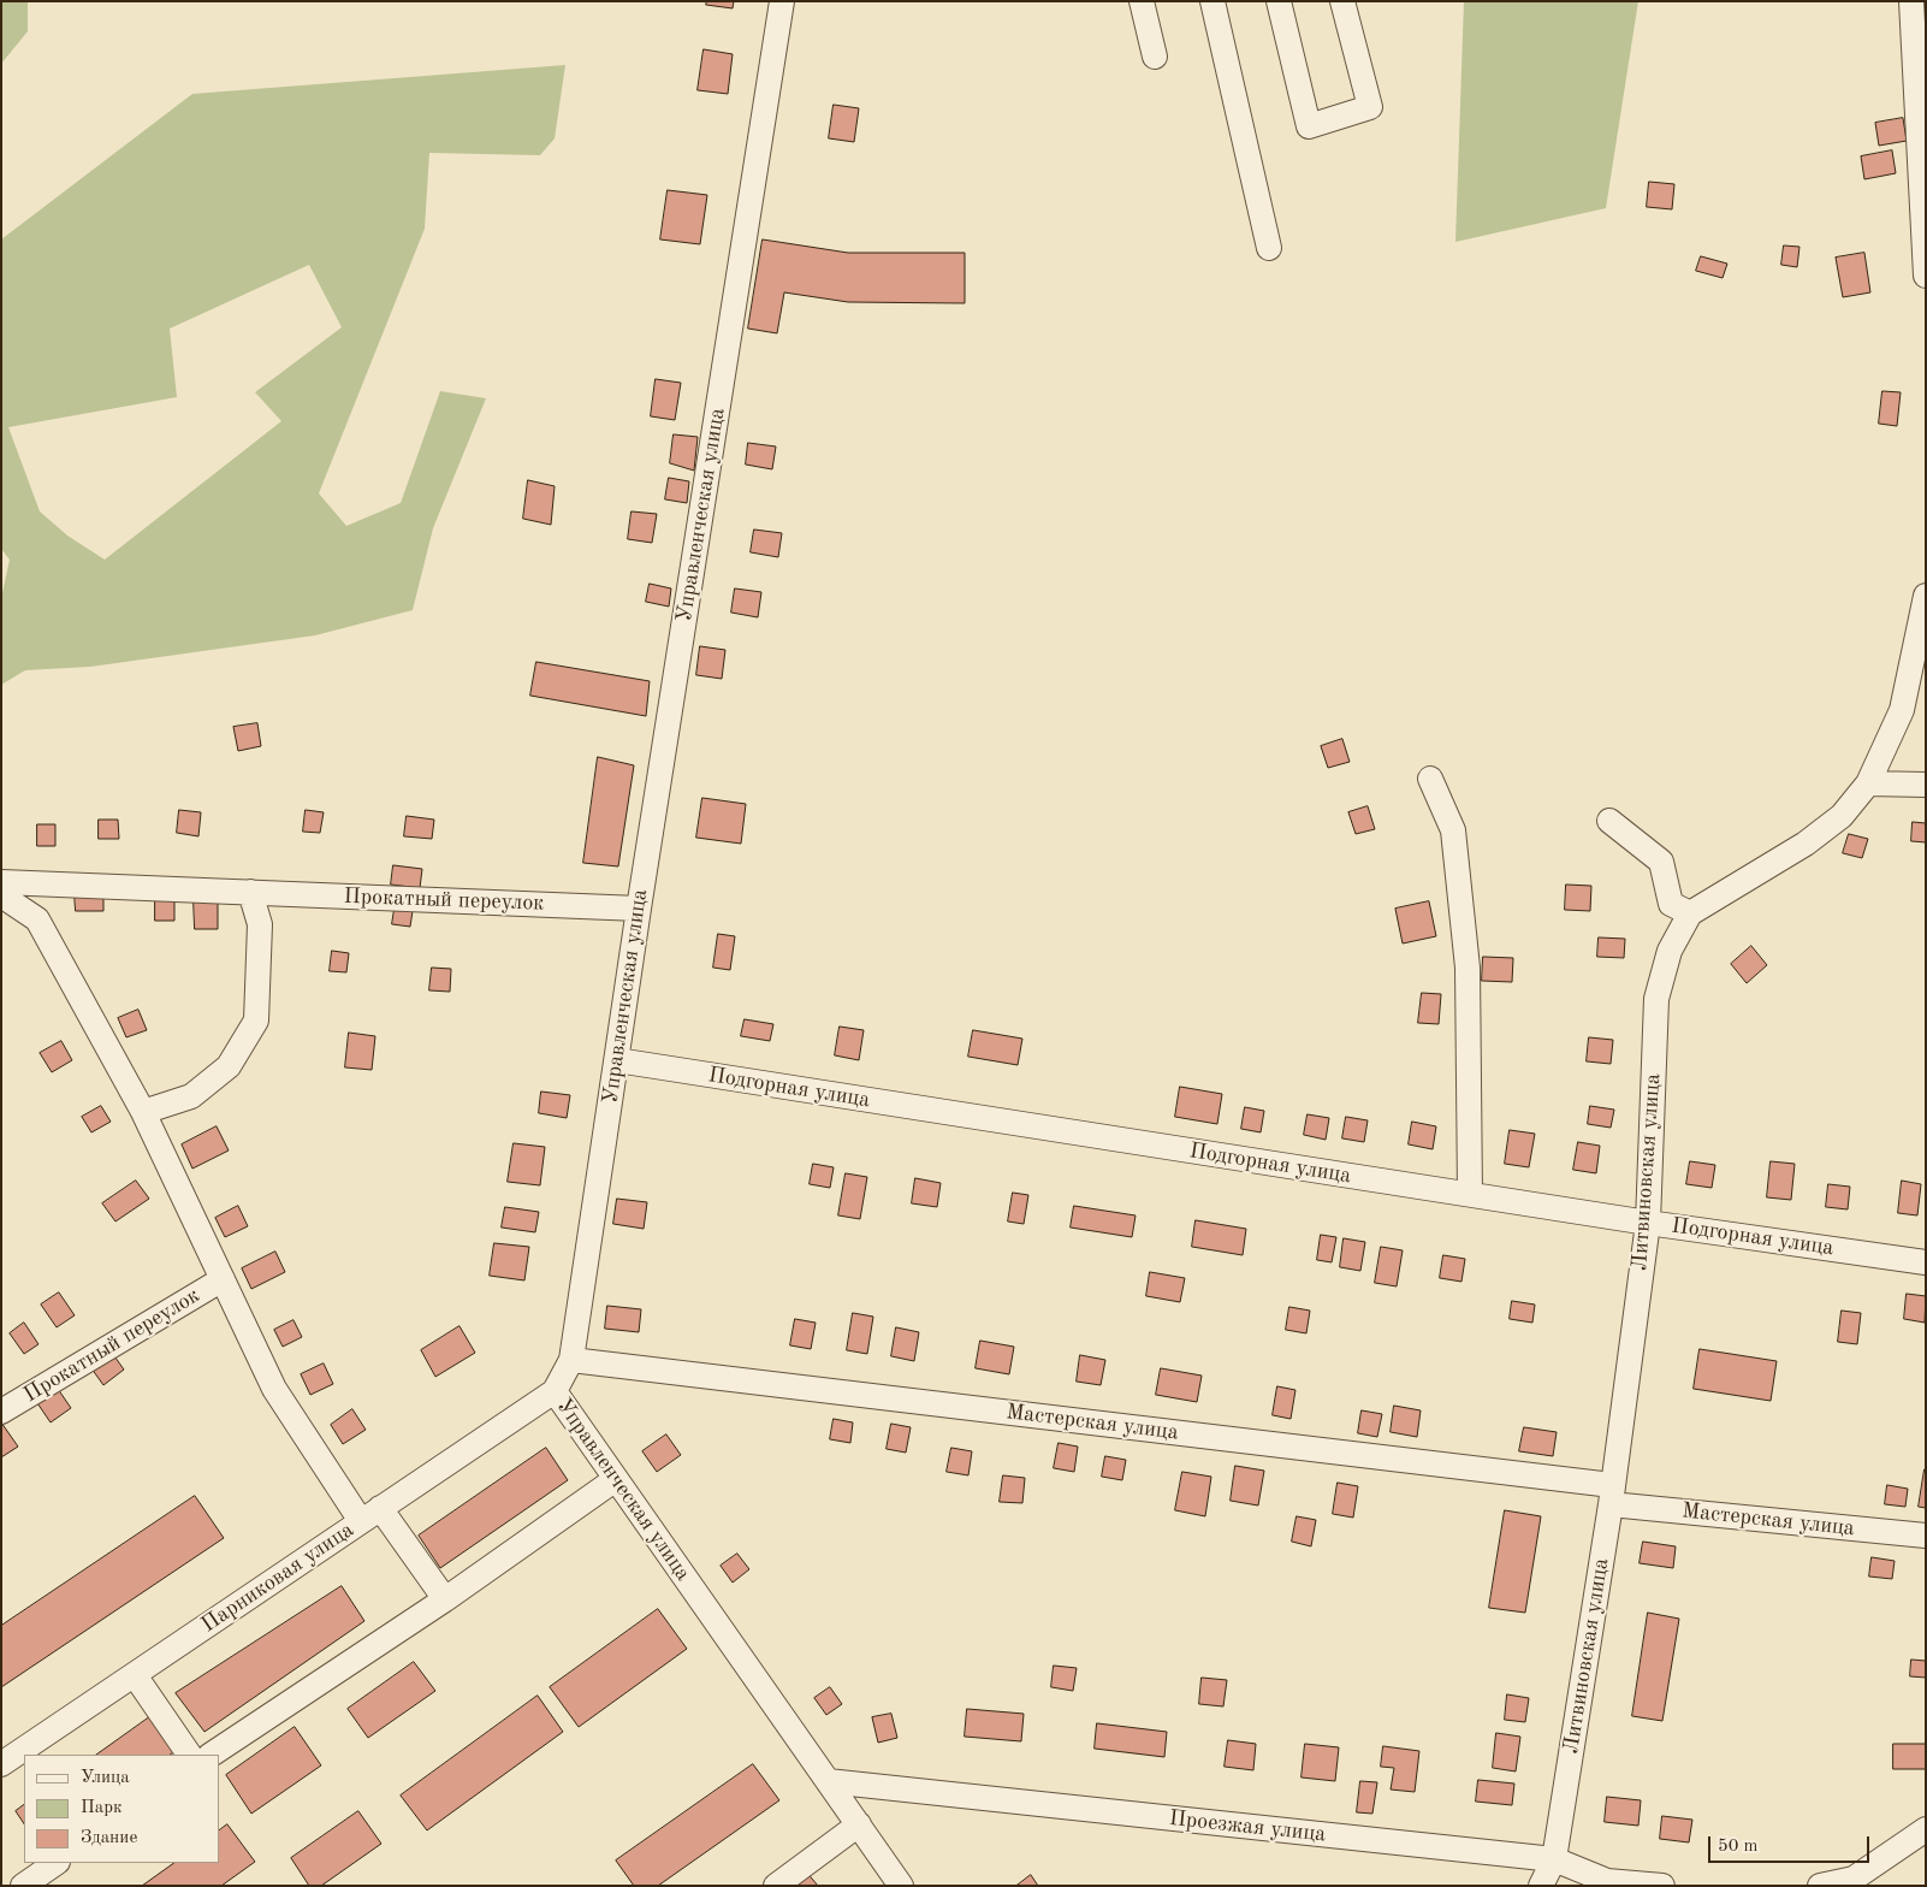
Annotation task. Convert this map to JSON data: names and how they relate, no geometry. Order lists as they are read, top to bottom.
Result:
{
  "streets": {
    "street": [
      "Управленческая улица",
      "Прокатный переулок",
      "Подгорная улица",
      "Литвиновская улица",
      "Мастерская улица",
      "Парниковая улица",
      "Проезжая улица"
    ]
  },
  "crossings": [
    ["Управленческая улица", "Прокатный переулок"],
    ["Управленческая улица", "Подгорная улица"],
    ["Управленческая улица", "Мастерская улица"],
    ["Управленческая улица", "Парниковая улица"],
    ["Управленческая улица", "Проезжая улица"],
    ["Прокатный переулок", "Парниковая улица"],
    ["Подгорная улица", "Литвиновская улица"],
    ["Литвиновская улица", "Мастерская улица"],
    ["Литвиновская улица", "Проезжая улица"]
  ],
  "legend": ["Улица", "Парк", "Здание"],
  "scale_bar": "50 m"
}
